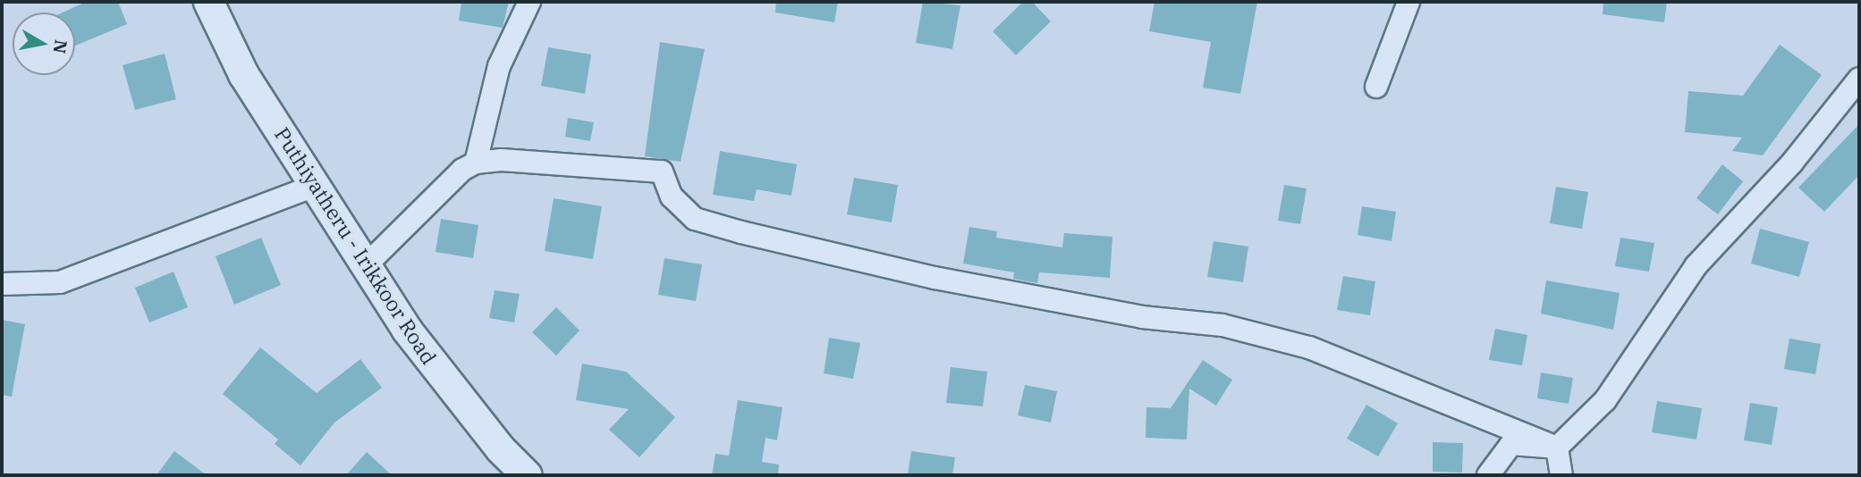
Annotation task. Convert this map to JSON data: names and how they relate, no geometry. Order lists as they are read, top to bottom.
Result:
{
  "streets": {
    "main road": ["Puthiyatheru - Irikkoor Road"]
  },
  "north": "right"
}
